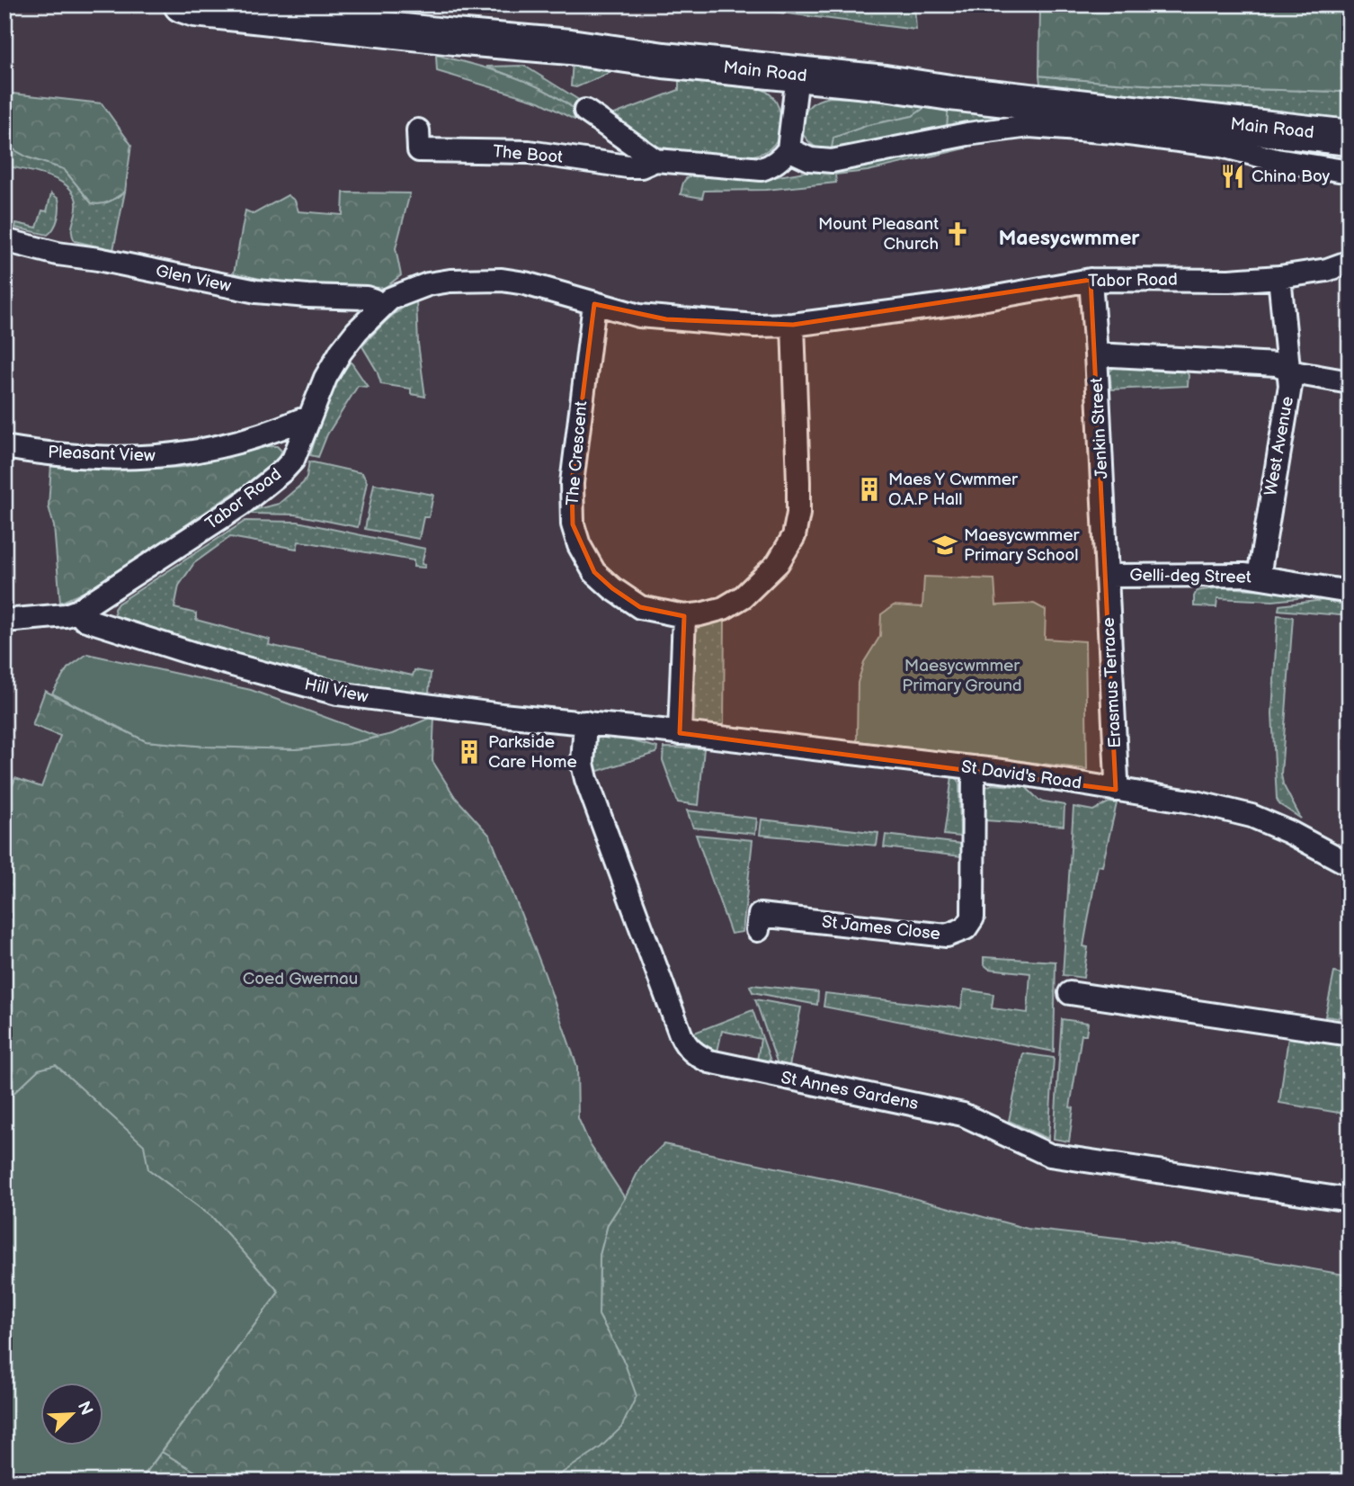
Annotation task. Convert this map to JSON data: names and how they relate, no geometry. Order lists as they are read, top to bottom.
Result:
{
  "streets": {
    "main road": ["Main Road"],
    "street": [
      "The Boot",
      "Glen View",
      "Tabor Road",
      "Jenkin Street",
      "West Avenue",
      "The Crescent",
      "Pleasant View",
      "Gelli-deg Street",
      "Erasmus Terrace",
      "Hill View",
      "St David's Road",
      "St James Close",
      "St Annes Gardens"
    ]
  },
  "crossings": [
    ["Glen View", "Tabor Road"],
    ["Tabor Road", "Jenkin Street"],
    ["Tabor Road", "West Avenue"],
    ["Tabor Road", "The Crescent"],
    ["Tabor Road", "Pleasant View"],
    ["Tabor Road", "Hill View"],
    ["Jenkin Street", "Gelli-deg Street"],
    ["Jenkin Street", "Erasmus Terrace"],
    ["West Avenue", "Gelli-deg Street"],
    ["Gelli-deg Street", "Erasmus Terrace"],
    ["Erasmus Terrace", "St David's Road"],
    ["Hill View", "St David's Road"],
    ["Hill View", "St Annes Gardens"],
    ["St David's Road", "St James Close"]
  ],
  "districts": ["Maesycwmmer"],
  "parks": ["Maesycwmmer Primary Ground", "Coed Gwernau"],
  "places": {
    "restaurant": ["China Boy"],
    "church": ["Mount Pleasant Church"],
    "building": ["Maes Y Cwmmer O.A.P Hall", "Parkside Care Home"],
    "school or university": ["Maesycwmmer Primary School"]
  },
  "north": "top right"
}
